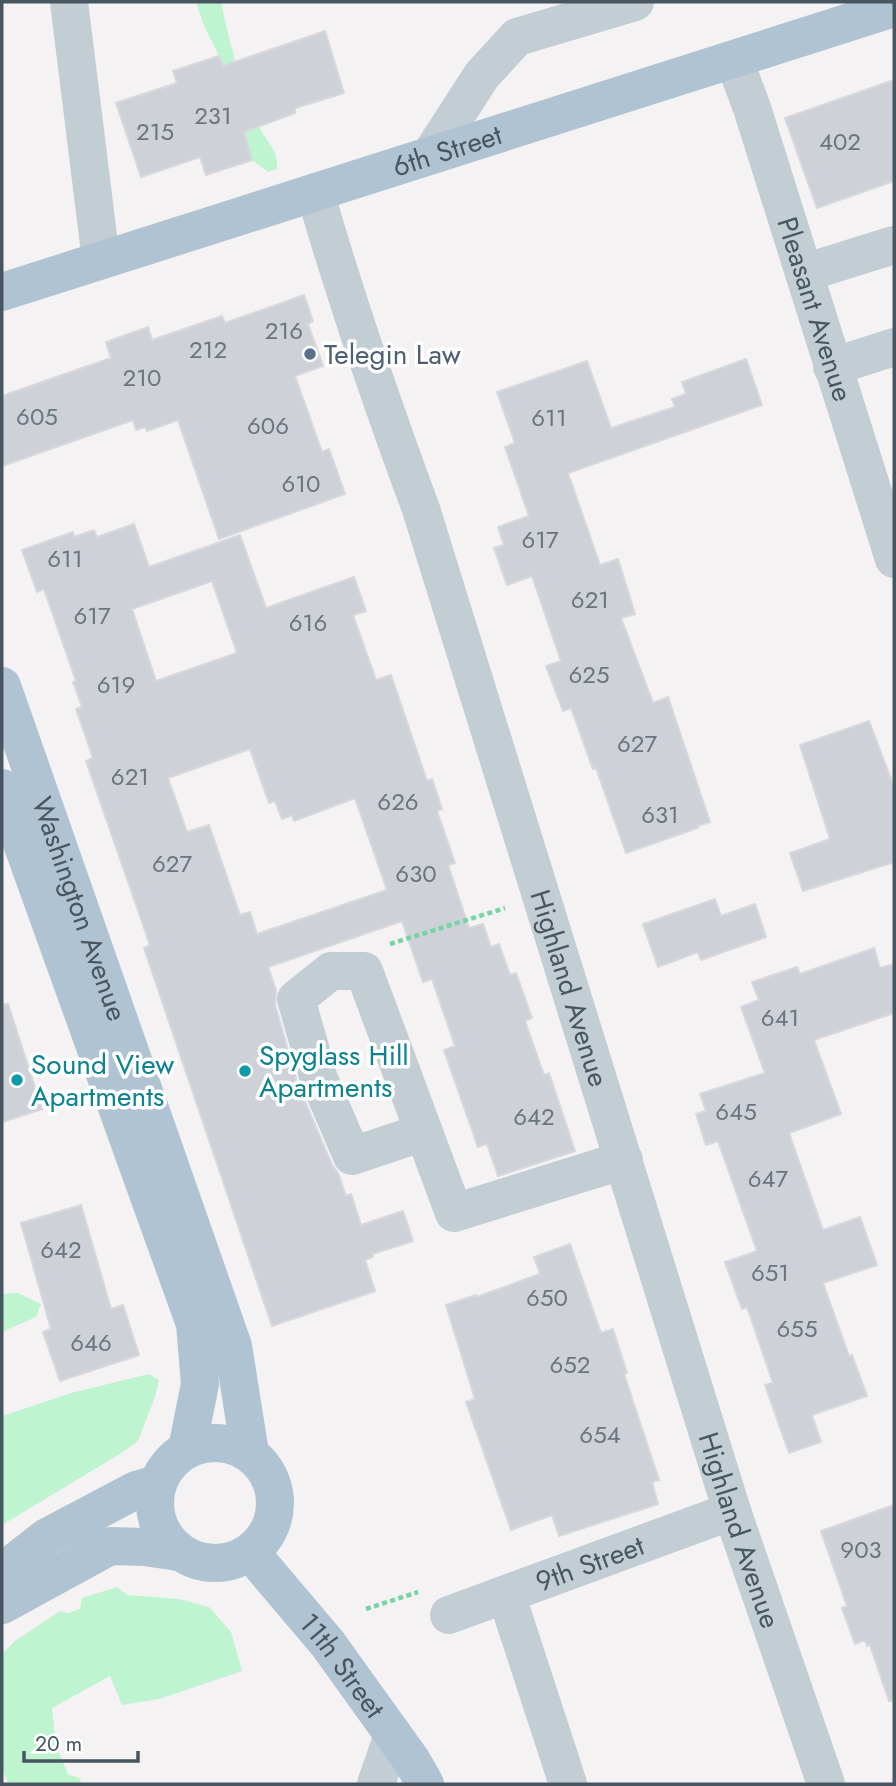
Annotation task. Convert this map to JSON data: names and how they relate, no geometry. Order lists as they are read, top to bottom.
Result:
{
  "streets": {
    "main road": ["6th Street", "Washington Avenue", "11th Street"],
    "street": ["Pleasant Avenue", "Highland Avenue", "9th Street"]
  },
  "crossings": [
    ["6th Street", "Pleasant Avenue"],
    ["6th Street", "Highland Avenue"],
    ["Washington Avenue", "11th Street"],
    ["Highland Avenue", "9th Street"]
  ],
  "places": ["Telegin Law", "Spyglass Hill Apartments", "Sound View Apartments"],
  "house_numbers": [
    "231",
    "215",
    "402",
    "216",
    "212",
    "210",
    "605",
    "611",
    "606",
    "610",
    "617",
    "611",
    "621",
    "617",
    "616",
    "625",
    "619",
    "627",
    "621",
    "626",
    "631",
    "627",
    "630",
    "641",
    "645",
    "642",
    "647",
    "642",
    "651",
    "650",
    "655",
    "646",
    "652",
    "654",
    "903"
  ],
  "scale_bar": "20 m"
}
